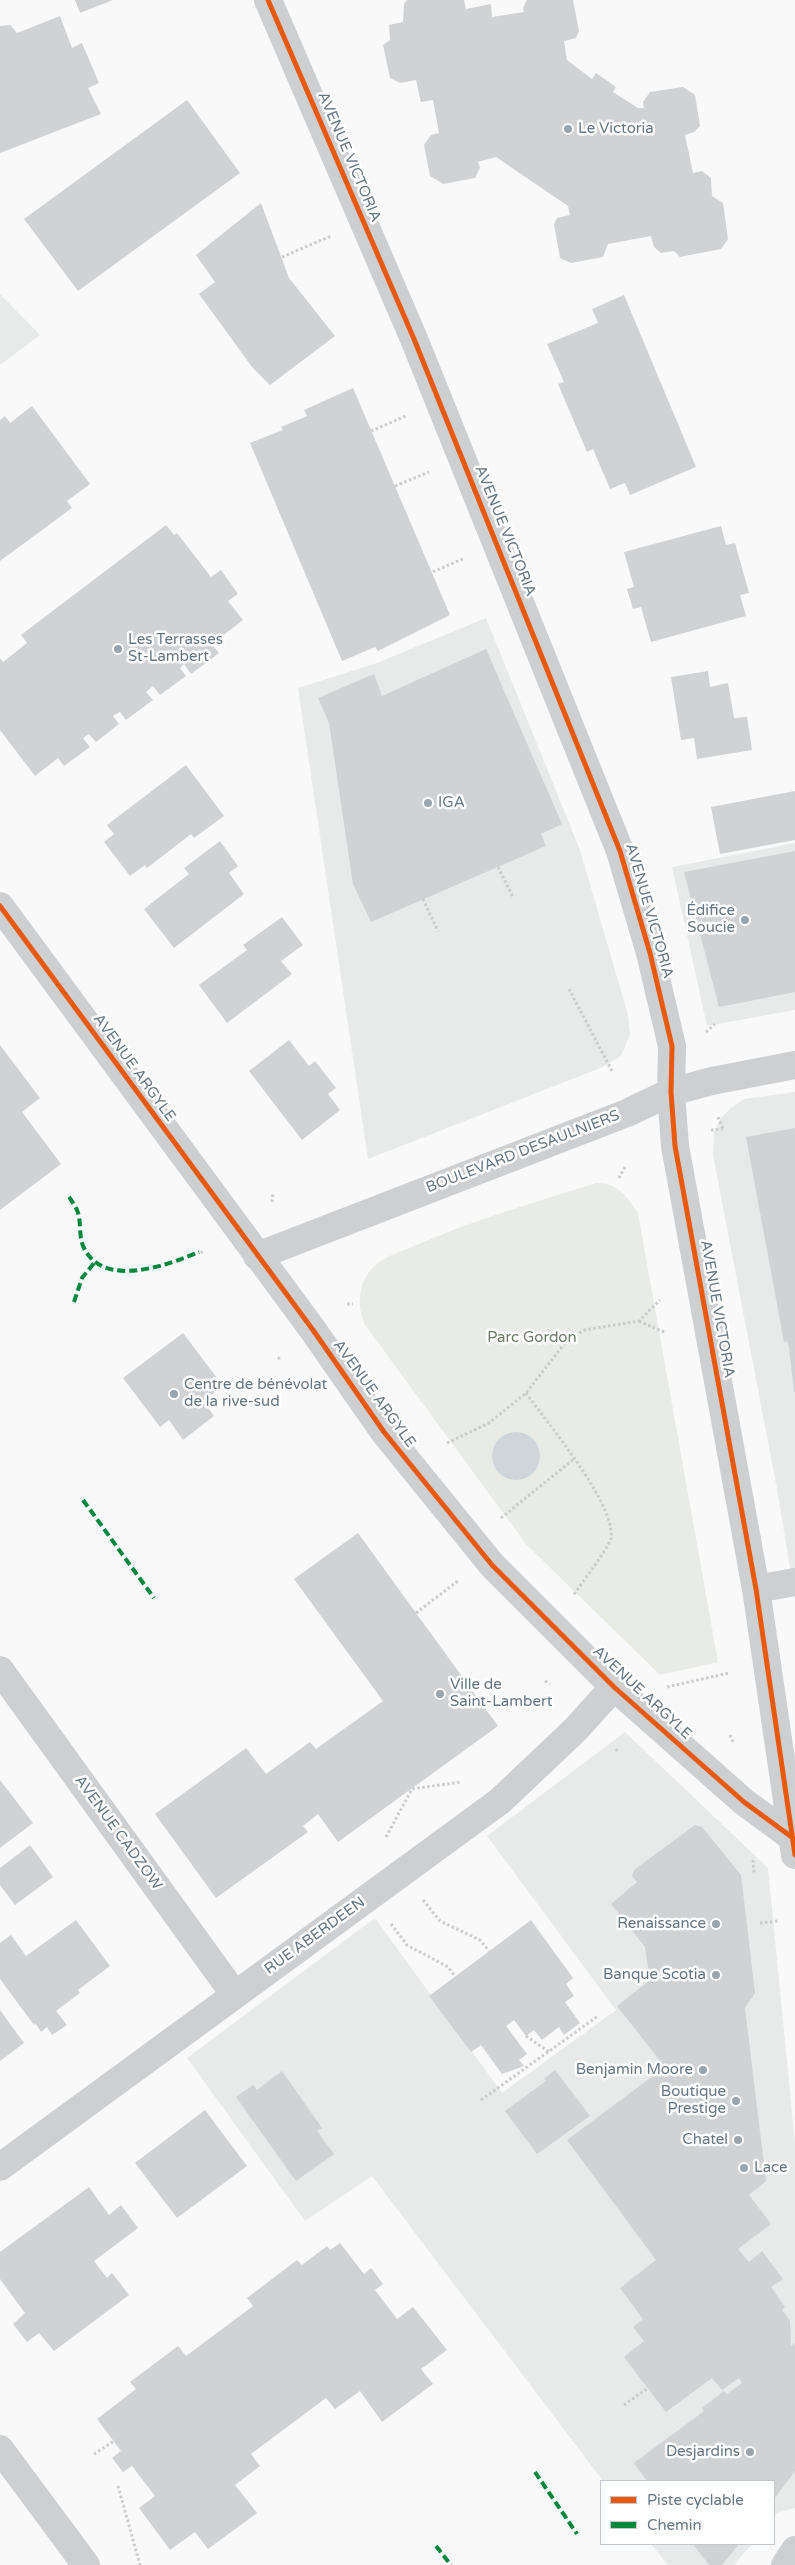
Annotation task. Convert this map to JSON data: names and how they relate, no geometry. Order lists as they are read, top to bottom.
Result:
{
  "streets": {
    "street": [
      "AVENUE VICTORIA",
      "AVENUE ARGYLE",
      "BOULEVARD DESAULNIERS",
      "AVENUE CADZOW",
      "RUE ABERDEEN"
    ]
  },
  "crossings": [
    ["AVENUE VICTORIA", "AVENUE ARGYLE"],
    ["AVENUE VICTORIA", "BOULEVARD DESAULNIERS"],
    ["AVENUE ARGYLE", "BOULEVARD DESAULNIERS"],
    ["AVENUE ARGYLE", "RUE ABERDEEN"],
    ["AVENUE CADZOW", "RUE ABERDEEN"]
  ],
  "parks": ["Parc Gordon"],
  "places": [
    "Le Victoria",
    "Les Terrasses St-Lambert",
    "IGA",
    "Édifice Soucie",
    "Centre de bénévolat de la rive-sud",
    "Ville de Saint-Lambert",
    "Renaissance",
    "Banque Scotia",
    "Benjamin Moore",
    "Boutique Prestige",
    "Chatel",
    "Lace",
    "Desjardins"
  ],
  "legend": ["Piste cyclable", "Chemin"]
}
